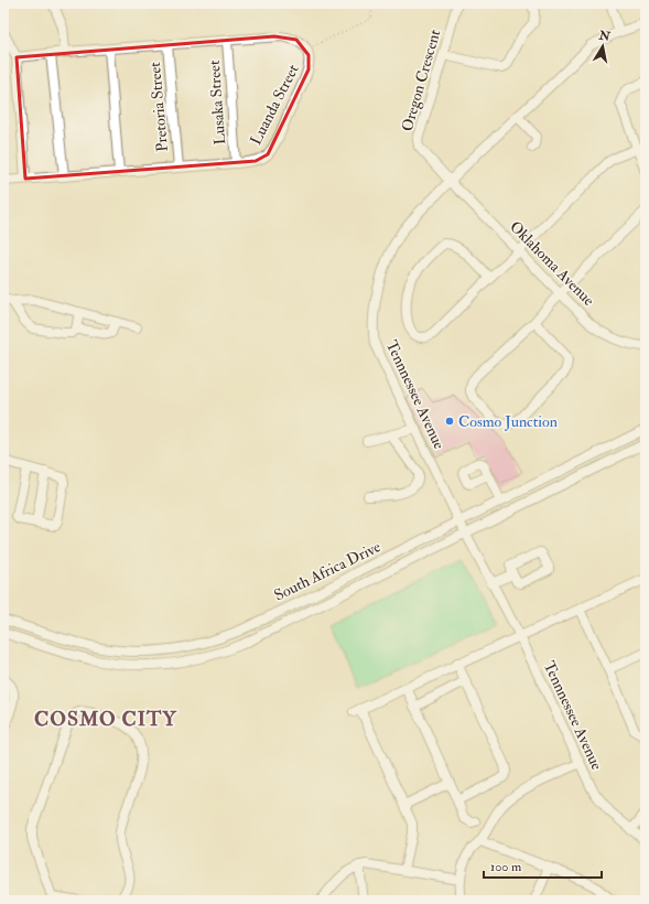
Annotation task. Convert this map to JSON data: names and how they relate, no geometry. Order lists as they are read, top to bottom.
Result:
{
  "streets": {
    "street": [
      "Oregon Crescent",
      "Lusaka Street",
      "Luanda Street",
      "Pretoria Street",
      "Oklahoma Avenue",
      "Tennnessee Avenue",
      "South Africa Drive"
    ]
  },
  "crossings": [
    ["Oregon Crescent", "Oklahoma Avenue"],
    ["Oregon Crescent", "Tennnessee Avenue"],
    ["Lusaka Street", "Luanda Street"],
    ["Luanda Street", "Pretoria Street"],
    ["Oklahoma Avenue", "Tennnessee Avenue"],
    ["Tennnessee Avenue", "South Africa Drive"]
  ],
  "districts": ["COSMO CITY"],
  "places": ["Cosmo Junction"],
  "scale_bar": "100 m",
  "north": "top"
}
